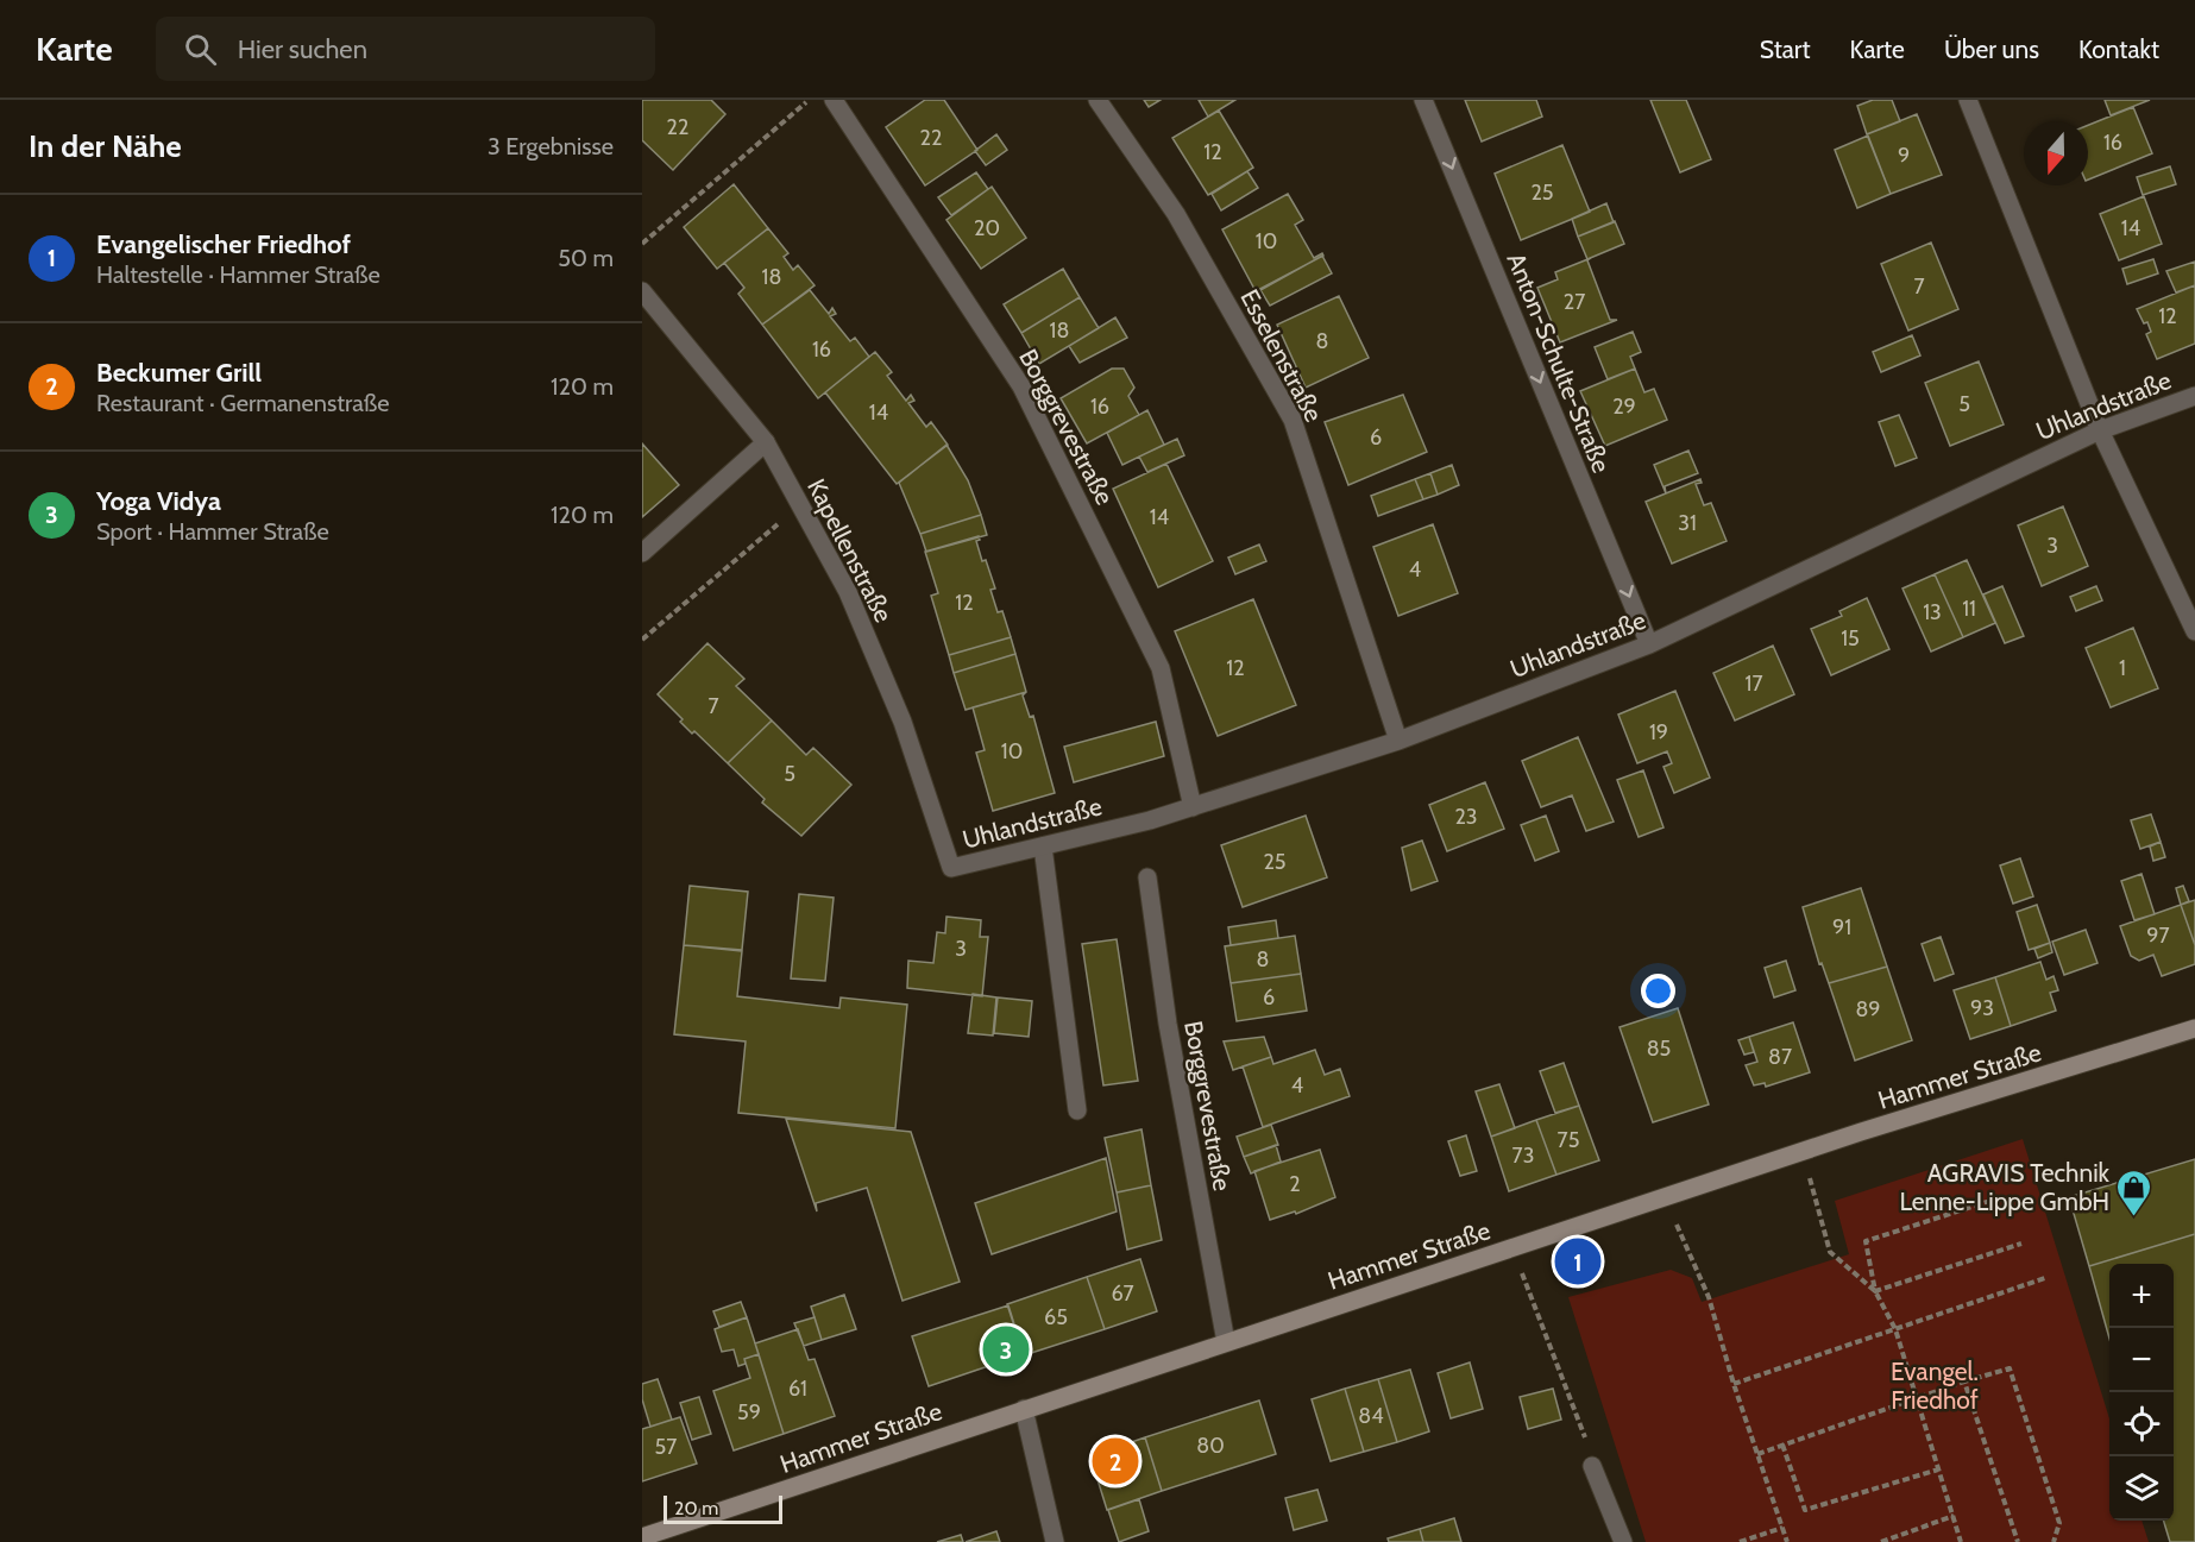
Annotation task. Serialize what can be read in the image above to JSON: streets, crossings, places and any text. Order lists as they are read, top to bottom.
{
  "streets": {
    "main road": ["Hammer Straße"],
    "street": [
      "Esselenstraße",
      "Anton-Schulte-Straße",
      "Uhlandstraße",
      "Borggrevestraße",
      "Kapellenstraße"
    ]
  },
  "crossings": [
    ["Esselenstraße", "Uhlandstraße"],
    ["Anton-Schulte-Straße", "Uhlandstraße"],
    ["Uhlandstraße", "Borggrevestraße"],
    ["Uhlandstraße", "Kapellenstraße"],
    ["Borggrevestraße", "Hammer Straße"]
  ],
  "one_way": ["Anton-Schulte-Straße"],
  "parks": ["Evangel. Friedhof"],
  "places": {
    "shop": ["AGRAVIS Technik Lenne-Lippe GmbH"]
  },
  "house_numbers": [
    "22",
    "22",
    "16",
    "12",
    "9",
    "25",
    "20",
    "14",
    "10",
    "18",
    "7",
    "27",
    "12",
    "18",
    "8",
    "16",
    "5",
    "16",
    "29",
    "14",
    "6",
    "14",
    "31",
    "3",
    "4",
    "12",
    "11",
    "13",
    "15",
    "12",
    "1",
    "17",
    "7",
    "19",
    "10",
    "5",
    "23",
    "25",
    "91",
    "97",
    "3",
    "8",
    "6",
    "93",
    "89",
    "85",
    "87",
    "4",
    "75",
    "73",
    "2",
    "67",
    "65",
    "61",
    "59",
    "84",
    "80",
    "57"
  ],
  "scale_bar": "20 m",
  "north": "bottom",
  "page": {
    "header": "Karte",
    "search": "Hier suchen",
    "nav": [
      "Start",
      "Karte",
      "Über uns",
      "Kontakt"
    ],
    "heading": ["In der Nähe", "3 Ergebnisse"],
    "list": [
      {
        "mark": "1",
        "name": "Evangelischer Friedhof",
        "note": "Haltestelle · Hammer Straße",
        "value": "50 m"
      },
      {
        "mark": "2",
        "name": "Beckumer Grill",
        "note": "Restaurant · Germanenstraße",
        "value": "120 m"
      },
      {
        "mark": "3",
        "name": "Yoga Vidya",
        "note": "Sport · Hammer Straße",
        "value": "120 m"
      }
    ],
    "pins": ["1", "3", "2"],
    "map_buttons": ["+", "−"],
    "scale": "20 m"
  }
}
